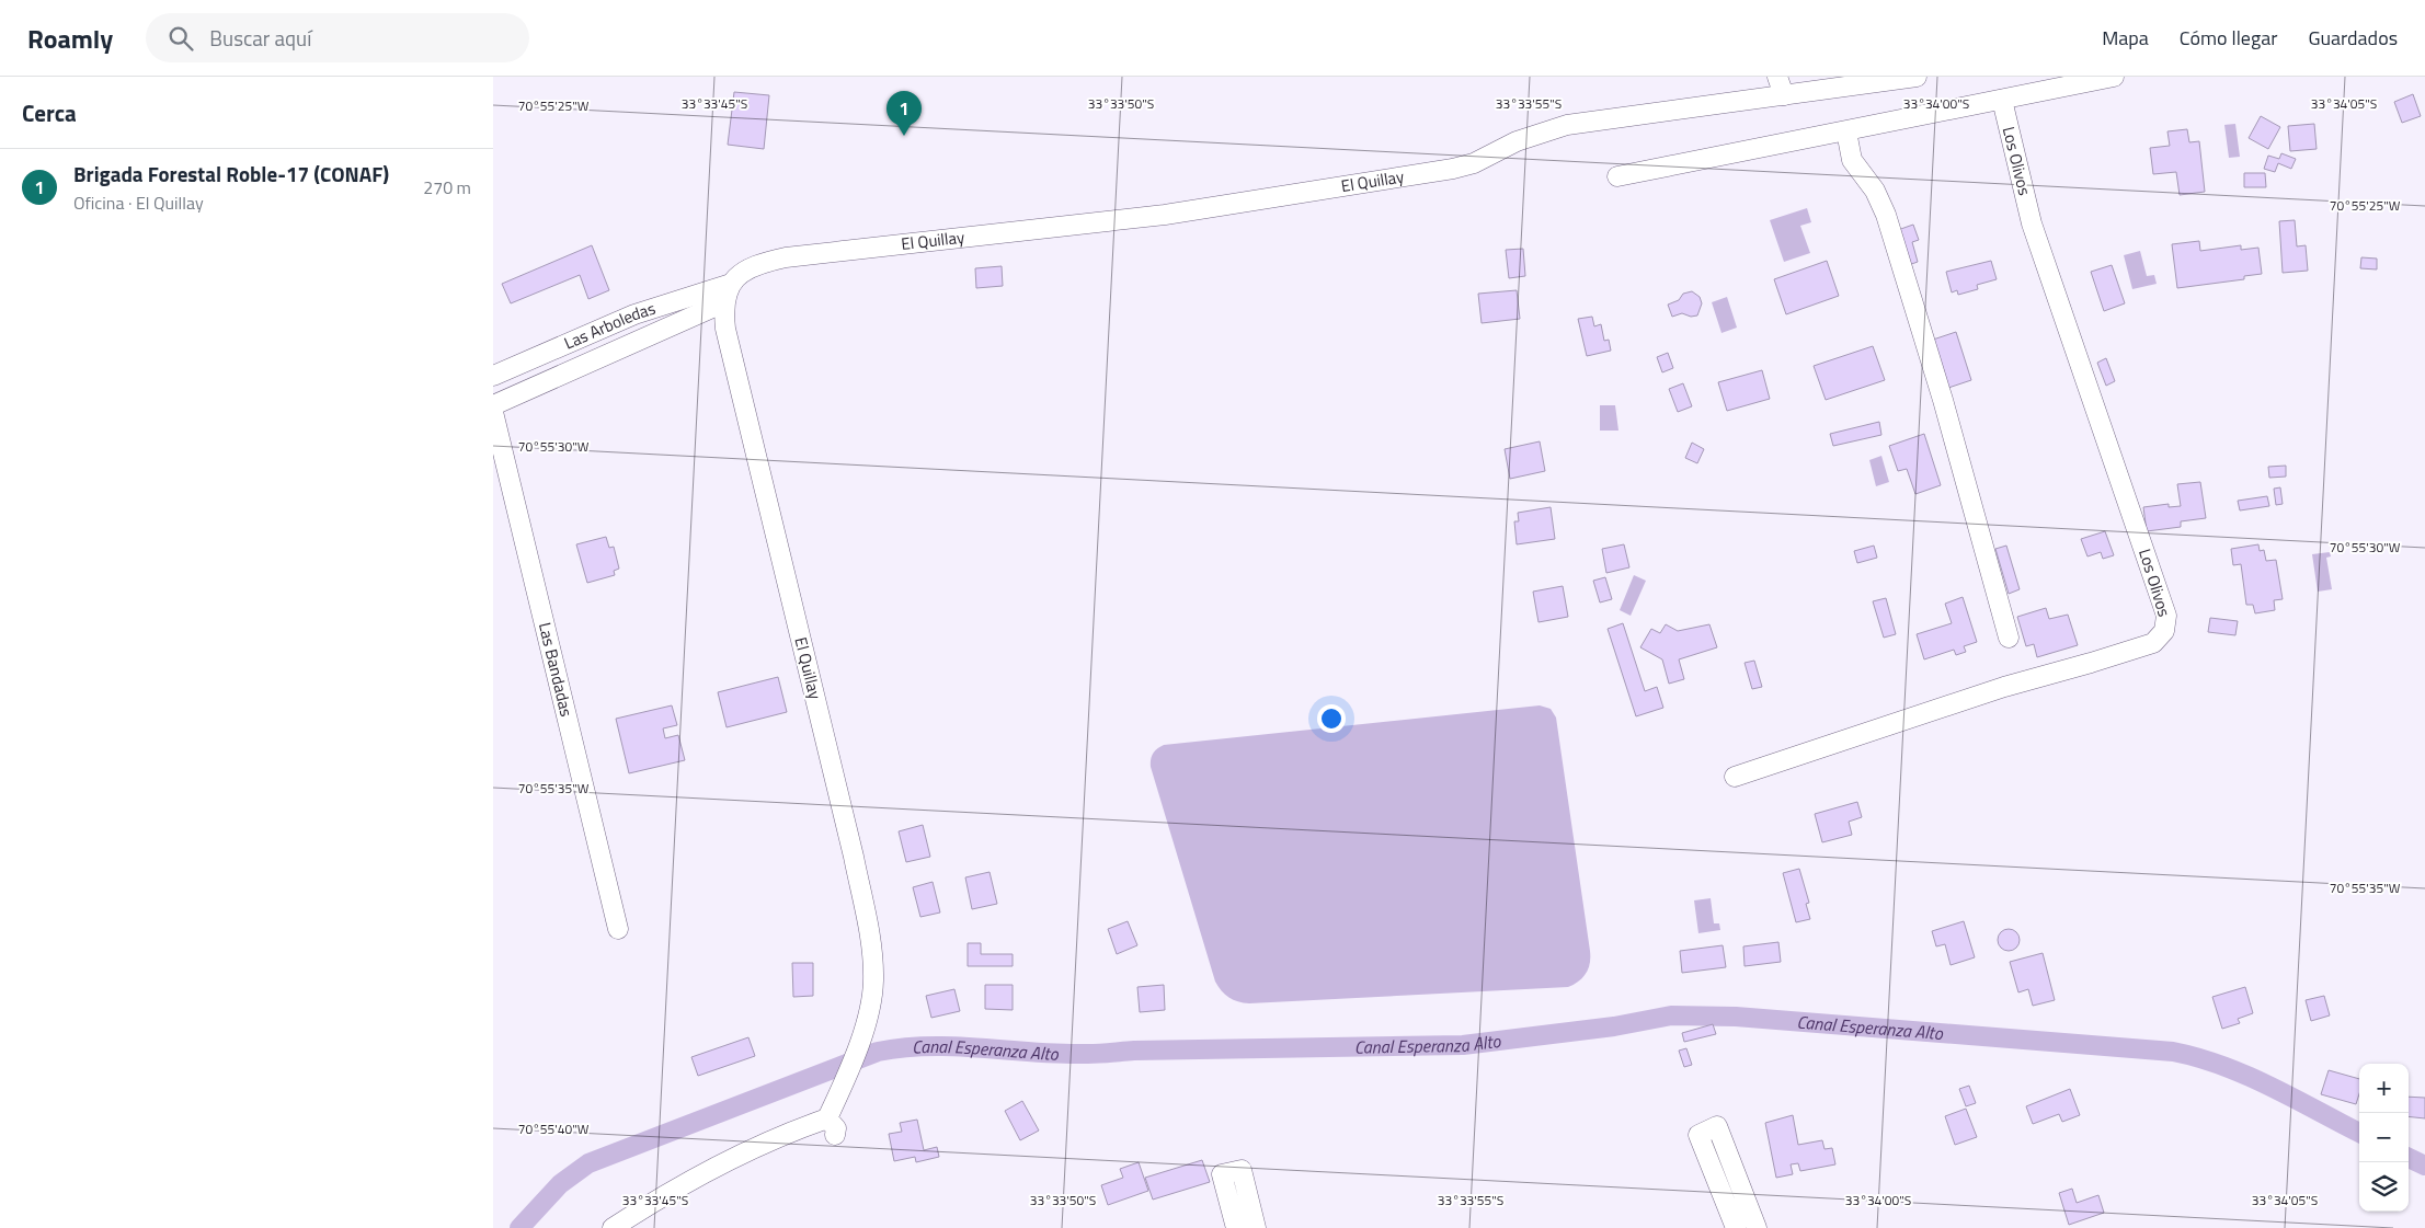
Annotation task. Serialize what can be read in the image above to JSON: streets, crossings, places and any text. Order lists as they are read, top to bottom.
{
  "streets": {
    "street": [
      "Los Olivos",
      "El Quillay",
      "Las Arboledas",
      "Las Bandadas"
    ]
  },
  "crossings": [
    ["El Quillay", "Las Arboledas"]
  ],
  "water": ["Canal Esperanza Alto"],
  "page": {
    "header": "Roamly",
    "search": "Buscar aquí",
    "nav": ["Mapa", "Cómo llegar", "Guardados"],
    "heading": "Cerca",
    "pins": "1",
    "list": [
      {
        "mark": "1",
        "name": "Brigada Forestal Roble-17 (CONAF)",
        "note": "Oficina · El Quillay",
        "value": "270 m"
      }
    ],
    "map_buttons": ["+", "−"]
  },
  "coordinates": [
    "33°33'45\"S",
    "33°33'50\"S",
    "33°33'55\"S",
    "33°34'00\"S",
    "33°34'05\"S",
    "70°55'25\"W",
    "70°55'30\"W",
    "70°55'35\"W",
    "70°55'40\"W"
  ]
}
